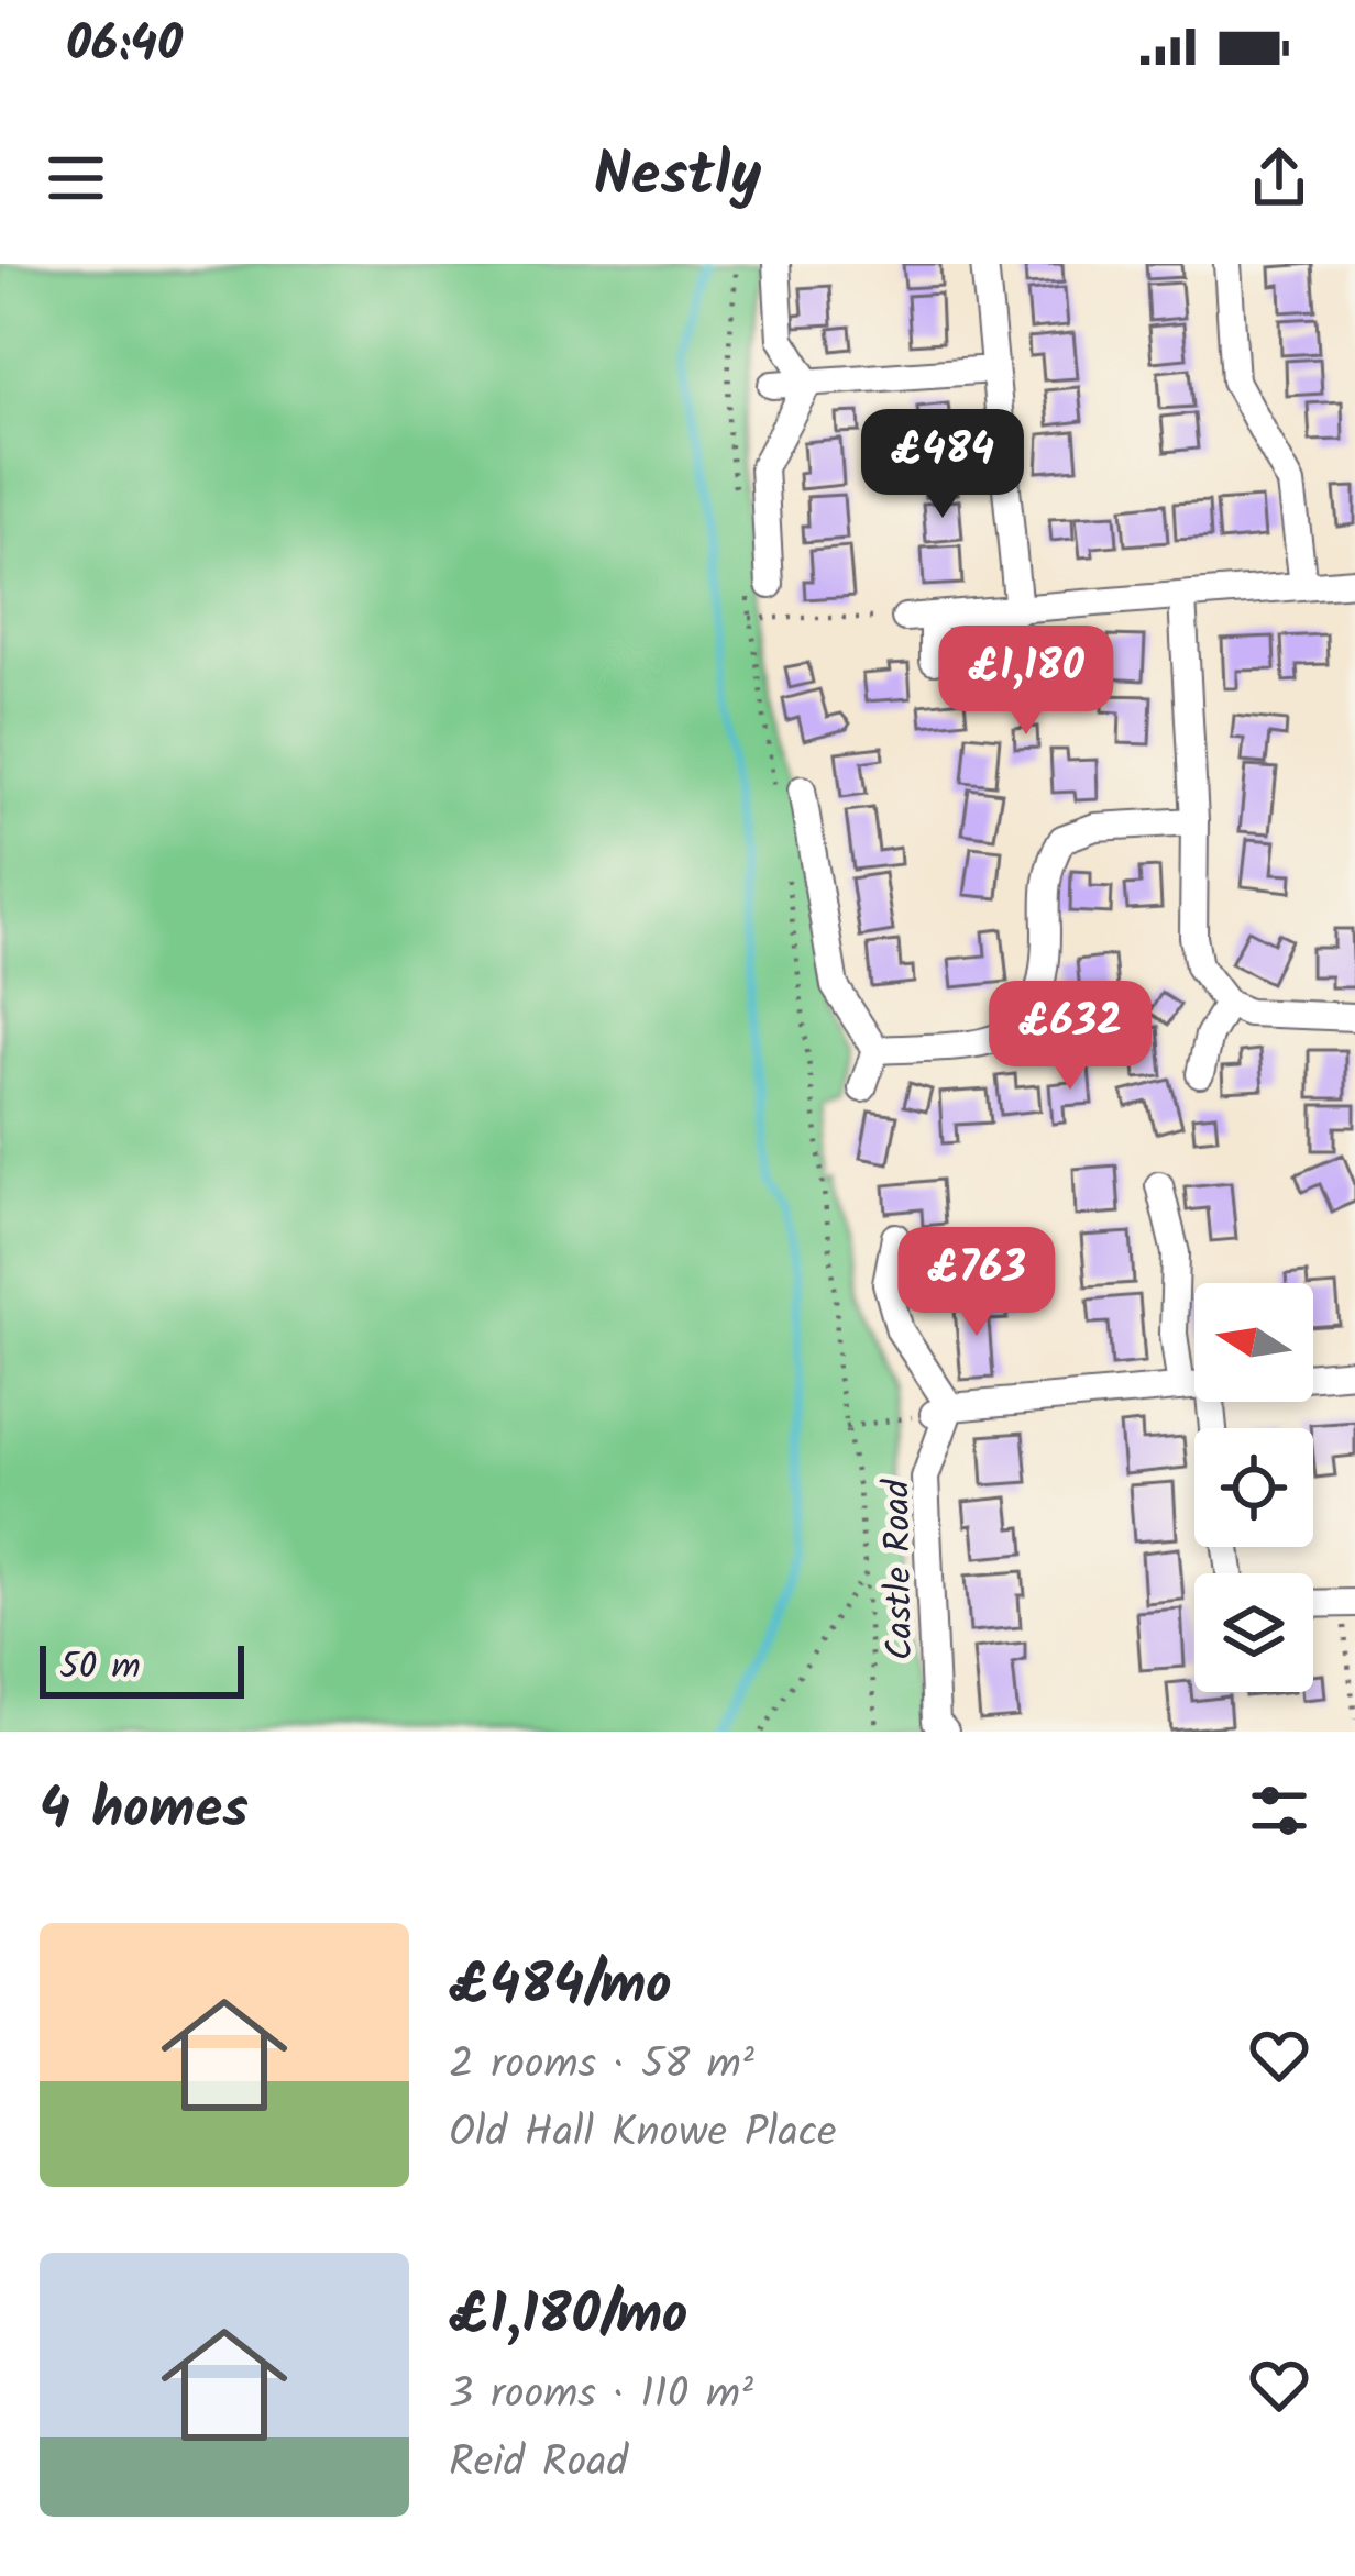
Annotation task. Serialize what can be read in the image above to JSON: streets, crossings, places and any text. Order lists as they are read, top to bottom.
{
  "streets": {
    "street": ["Castle Road"]
  },
  "scale_bar": "50 m",
  "north": "left",
  "page": {
    "status": "06:40",
    "header": "Nestly",
    "price": [
      "£484",
      "£1,180",
      "£632",
      "£763"
    ],
    "scale": "50 m",
    "heading": "4 homes",
    "list": [
      {
        "name": "£484/mo",
        "note": "2 rooms · 58 m² · Old Hall Knowe Place"
      },
      {
        "name": "£1,180/mo",
        "note": "3 rooms · 110 m² · Reid Road"
      }
    ]
  }
}
